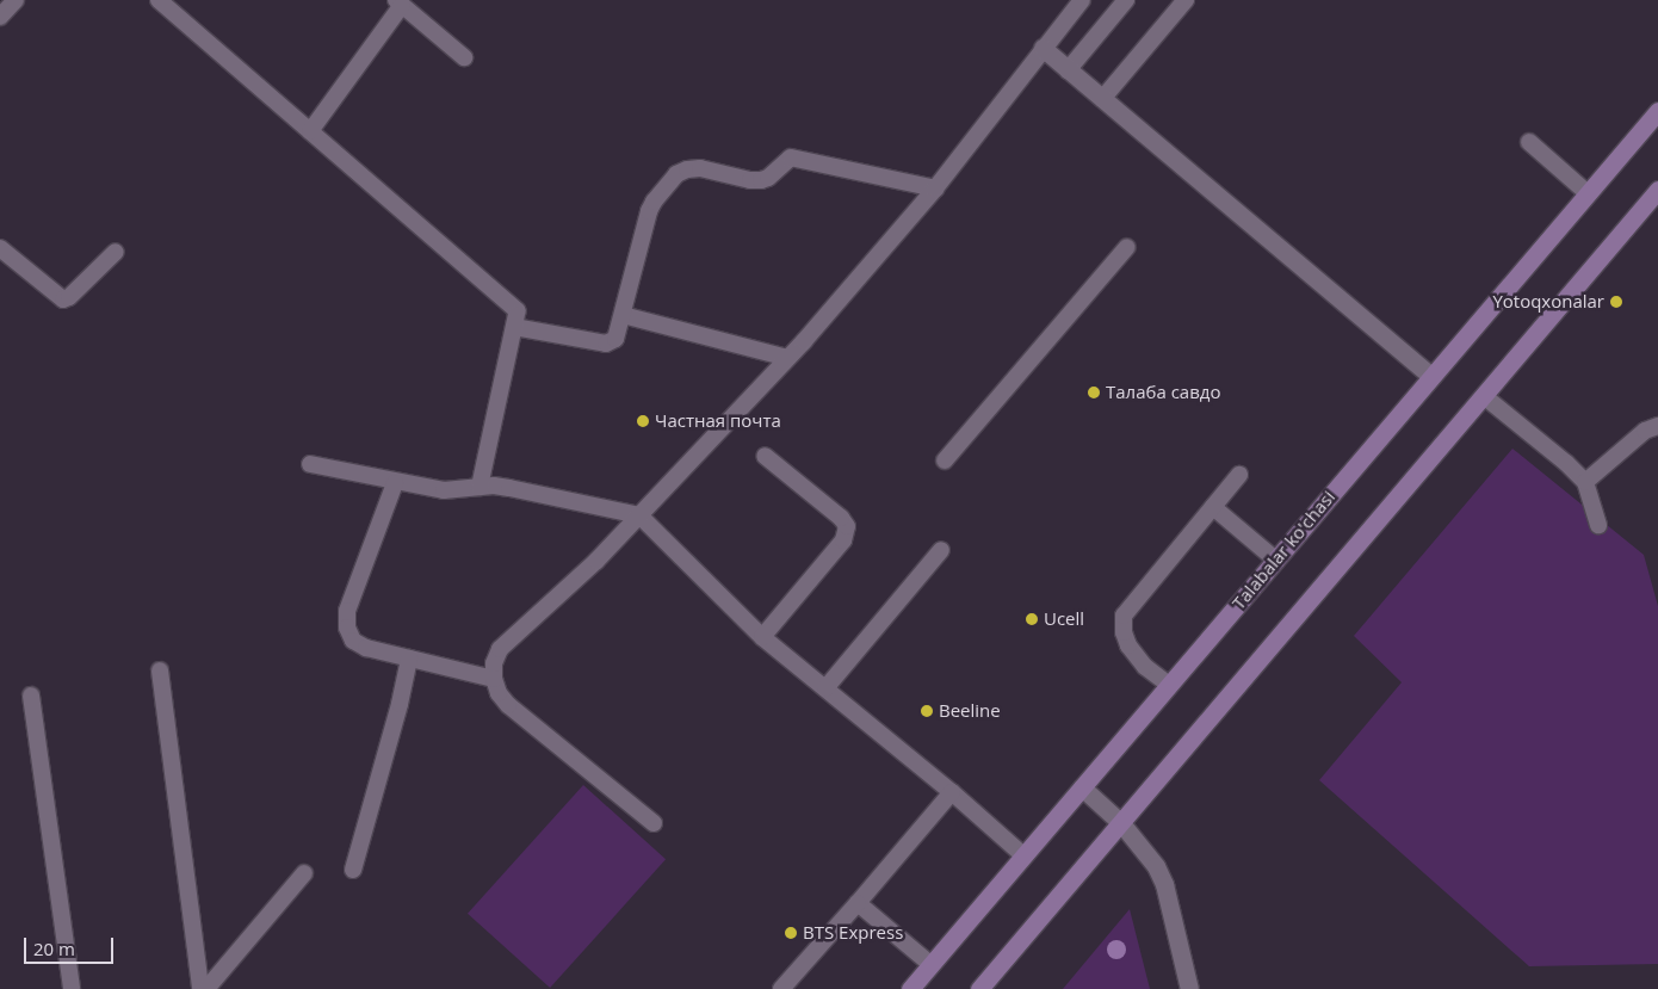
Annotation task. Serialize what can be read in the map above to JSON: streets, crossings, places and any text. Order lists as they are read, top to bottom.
{
  "streets": {
    "main road": ["Talabalar ko'chasi"]
  },
  "places": [
    "Yotoqxonalar",
    "Талаба савдо",
    "Частная почта",
    "Ucell",
    "Beeline",
    "BTS Express"
  ],
  "scale_bar": "20 m"
}
